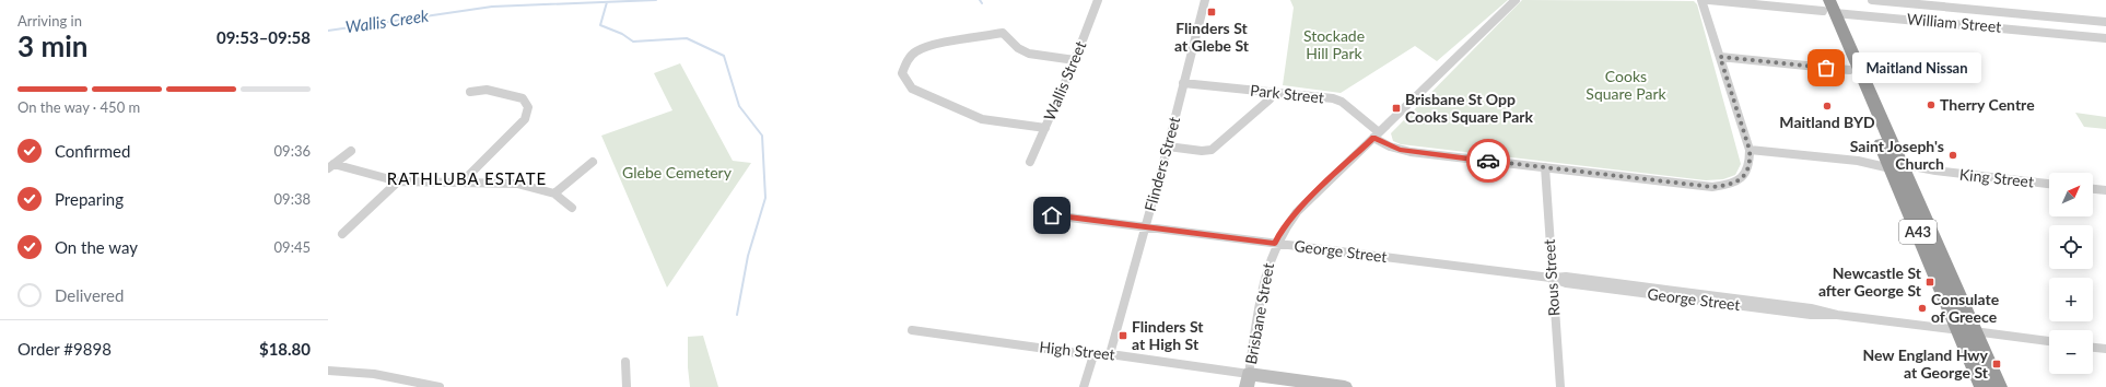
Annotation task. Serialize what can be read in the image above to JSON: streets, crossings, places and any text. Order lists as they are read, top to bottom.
{
  "streets": {
    "highway": ["A43"],
    "main road": ["High Street"],
    "street": [
      "William Street",
      "Wallis Street",
      "Park Street",
      "Flinders Street",
      "King Street",
      "George Street",
      "Rous Street",
      "Brisbane Street"
    ]
  },
  "crossings": [
    ["William Street", "A43"],
    ["Park Street", "Flinders Street"],
    ["Park Street", "King Street"],
    ["Park Street", "Rous Street"],
    ["Park Street", "Brisbane Street"],
    ["Flinders Street", "George Street"],
    ["Flinders Street", "High Street"],
    ["King Street", "A43"],
    ["A43", "George Street"],
    ["George Street", "Rous Street"],
    ["George Street", "Brisbane Street"],
    ["Brisbane Street", "High Street"]
  ],
  "districts": ["RATHLUBA ESTATE"],
  "water": ["Wallis Creek"],
  "parks": ["Stockade Hill Park", "Cooks Square Park", "Glebe Cemetery"],
  "places": {
    "transit": [
      "Flinders St at Glebe St",
      "Brisbane St Opp Cooks Square Park",
      "Newcastle St after George St",
      "Flinders St at High St",
      "New England Hwy at George St"
    ],
    "other": [
      "Maitland Nissan",
      "Therry Centre",
      "Maitland BYD",
      "Saint Joseph's Church",
      "Consulate of Greece"
    ]
  },
  "north": "top right",
  "page": {
    "heading": ["3 min", "Arriving in", "09:53–09:58"],
    "panel": ["Order #9898", "$18.80"],
    "bubble": "Maitland Nissan",
    "bar": "On the way · 450 m",
    "list": [
      ["Confirmed", "09:36"],
      ["Preparing", "09:38"],
      ["On the way", "09:45"],
      "Delivered"
    ],
    "map_buttons": ["+", "−"]
  }
}
